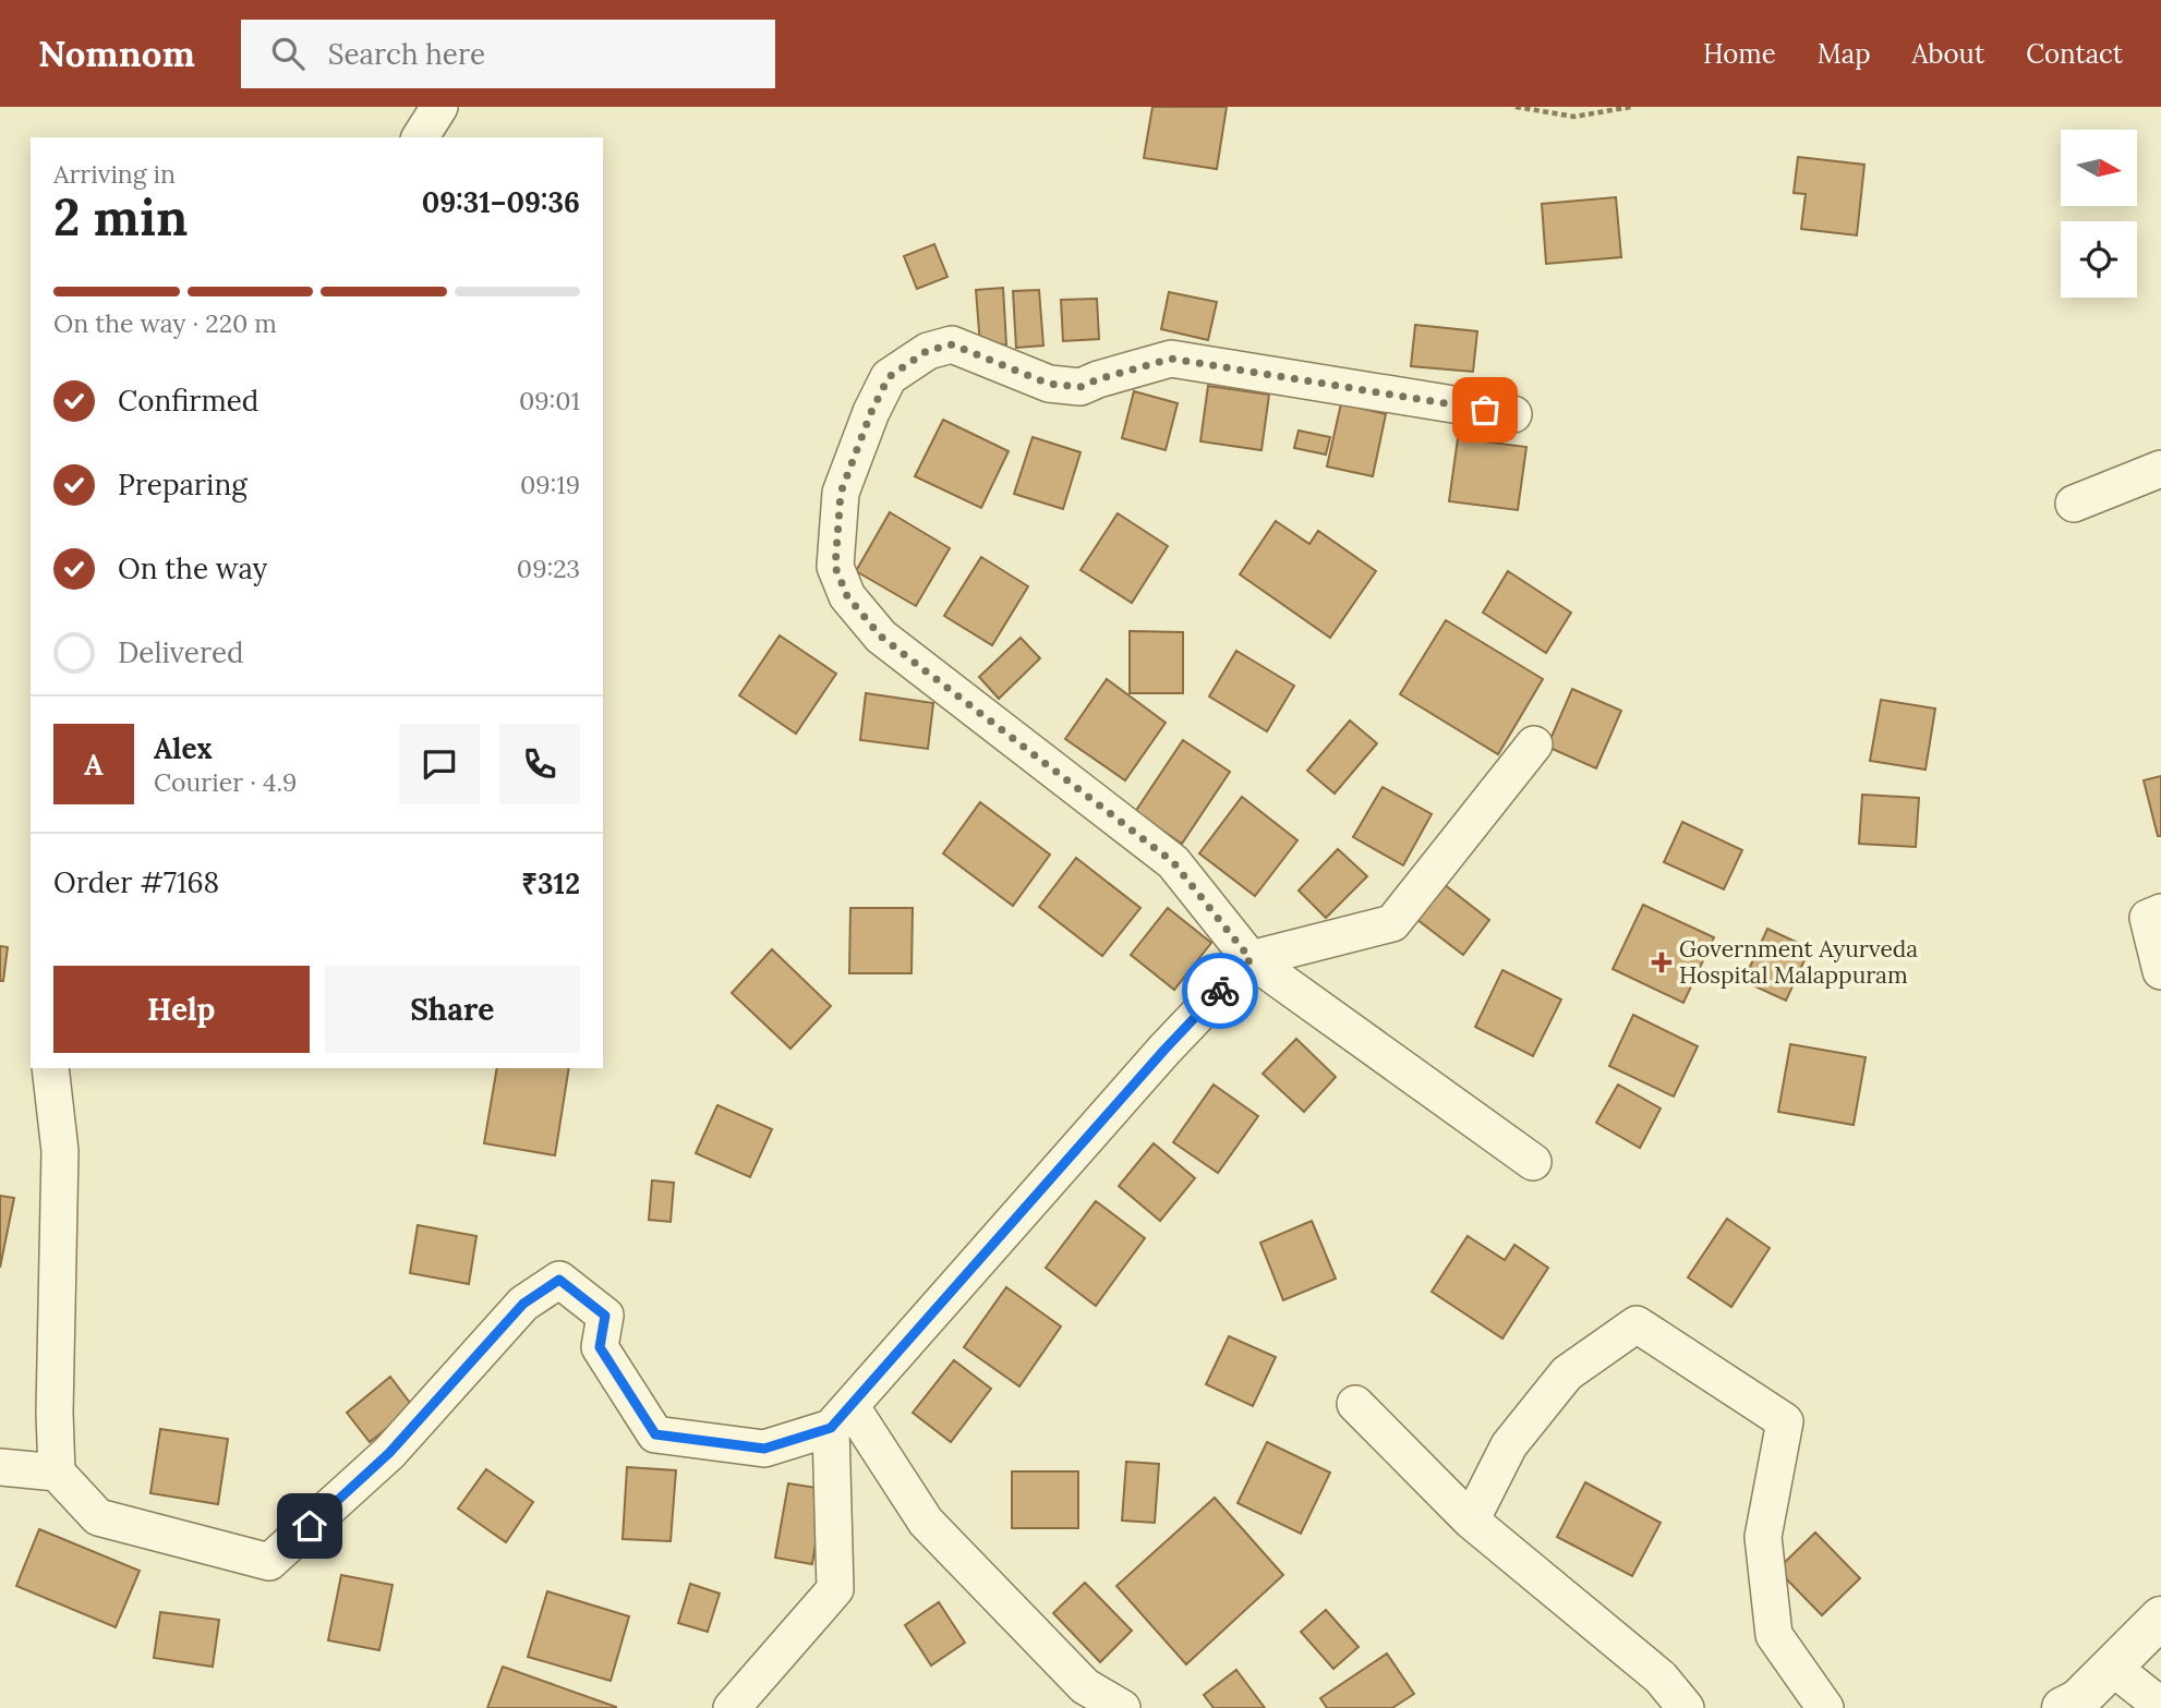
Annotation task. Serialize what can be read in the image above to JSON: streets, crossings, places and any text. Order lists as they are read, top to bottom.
{
  "places": {
    "health": ["Government Ayurveda Hospital Malappuram"]
  },
  "north": "right",
  "page": {
    "header": "Nomnom",
    "search": "Search here",
    "nav": [
      "Home",
      "Map",
      "About",
      "Contact"
    ],
    "heading": ["2 min", "Arriving in", "09:31–09:36"],
    "panel": [
      "Alex",
      "Courier · 4.9",
      "Order #7168",
      "₹312"
    ],
    "bar": "On the way · 220 m",
    "list": [
      ["Confirmed", "09:01"],
      ["Preparing", "09:19"],
      ["On the way", "09:23"],
      "Delivered"
    ],
    "round": "A",
    "buttons": ["Help", "Share"]
  }
}
